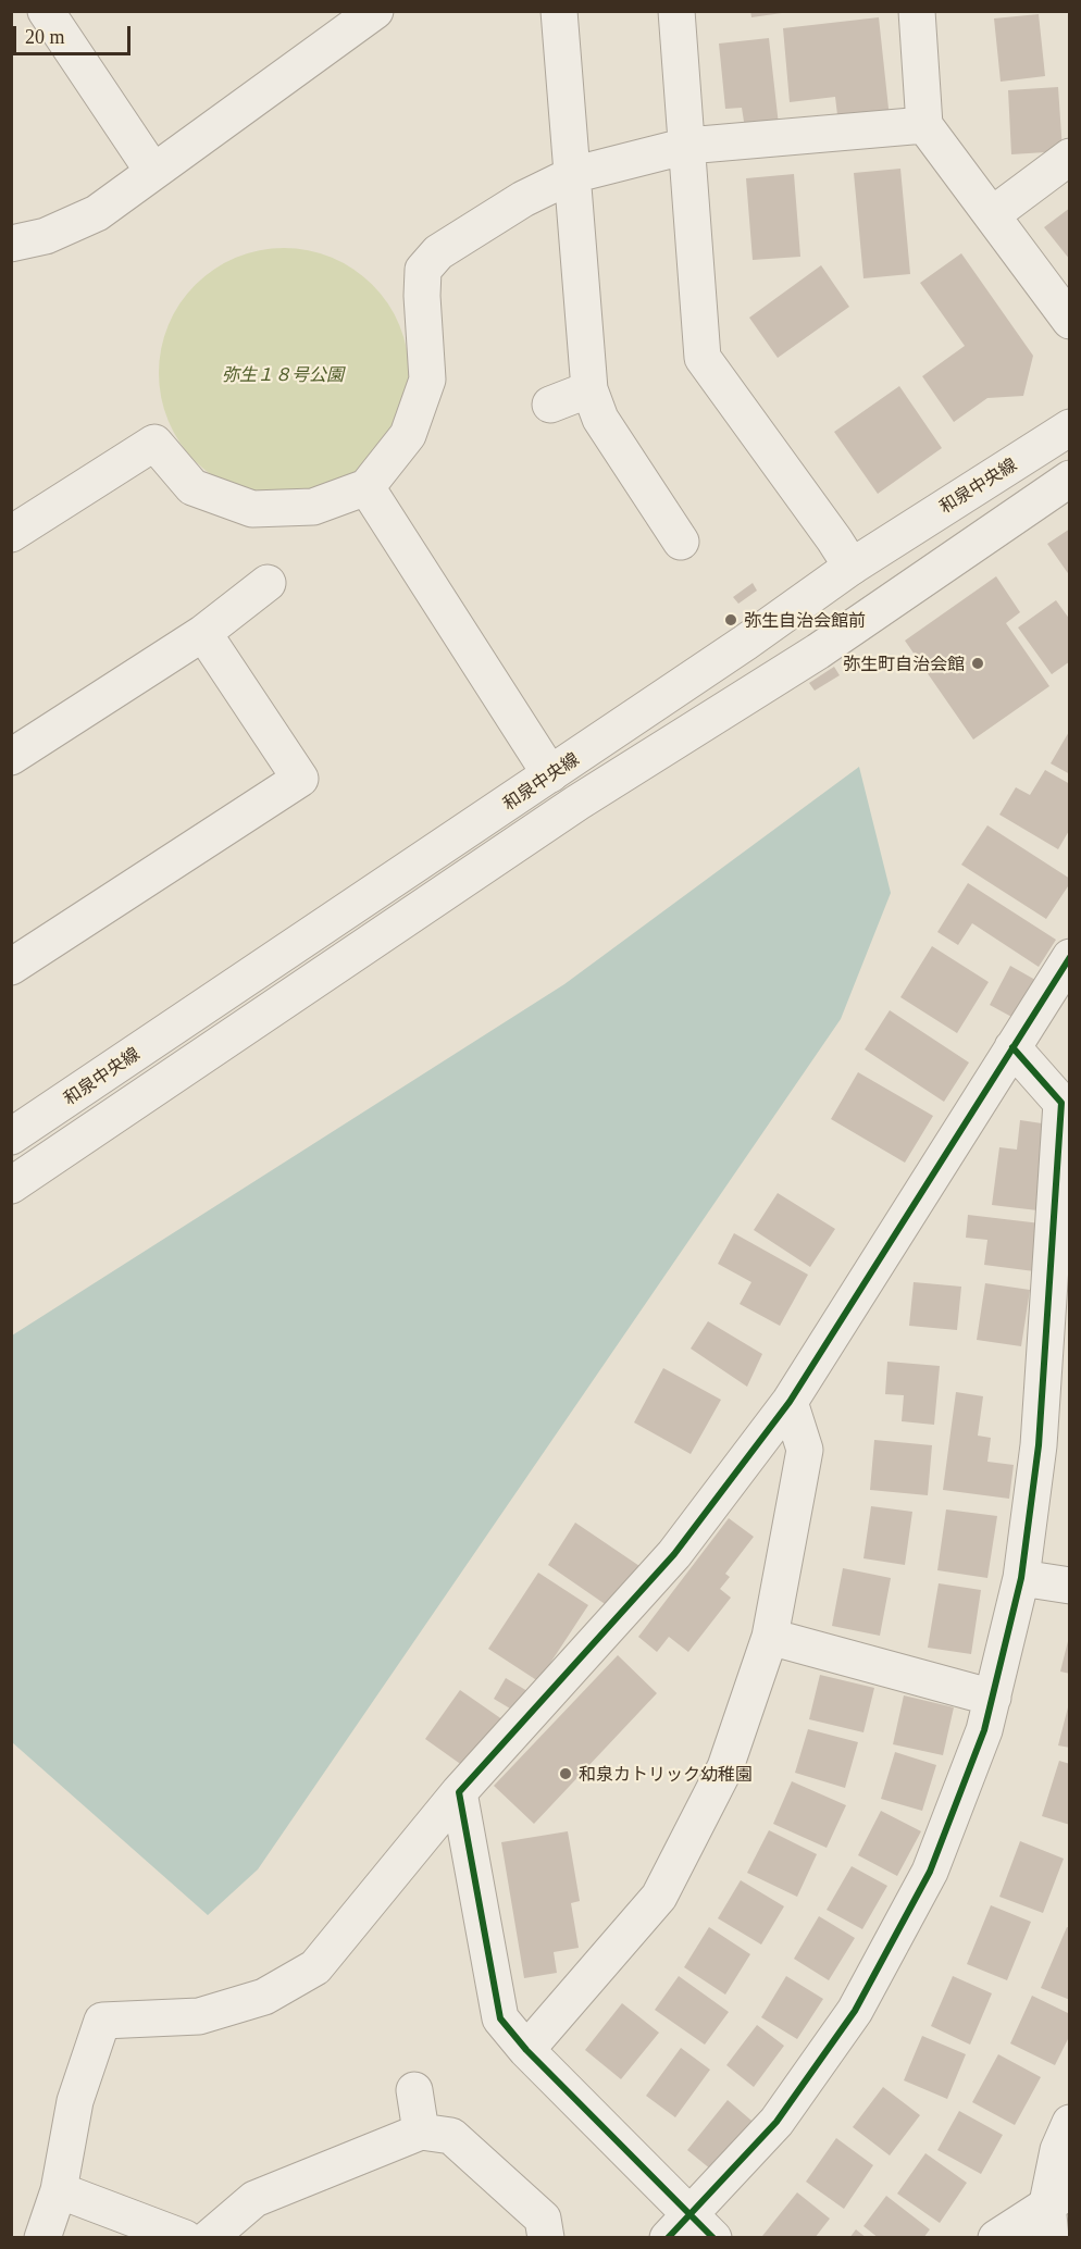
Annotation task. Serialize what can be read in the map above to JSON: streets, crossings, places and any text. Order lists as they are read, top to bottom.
{
  "streets": {
    "street": ["和泉中央線"]
  },
  "parks": ["弥生１８号公園"],
  "places": ["弥生自治会館前", "弥生町自治会館", "和泉カトリック幼稚園"],
  "scale_bar": "20 m"
}
